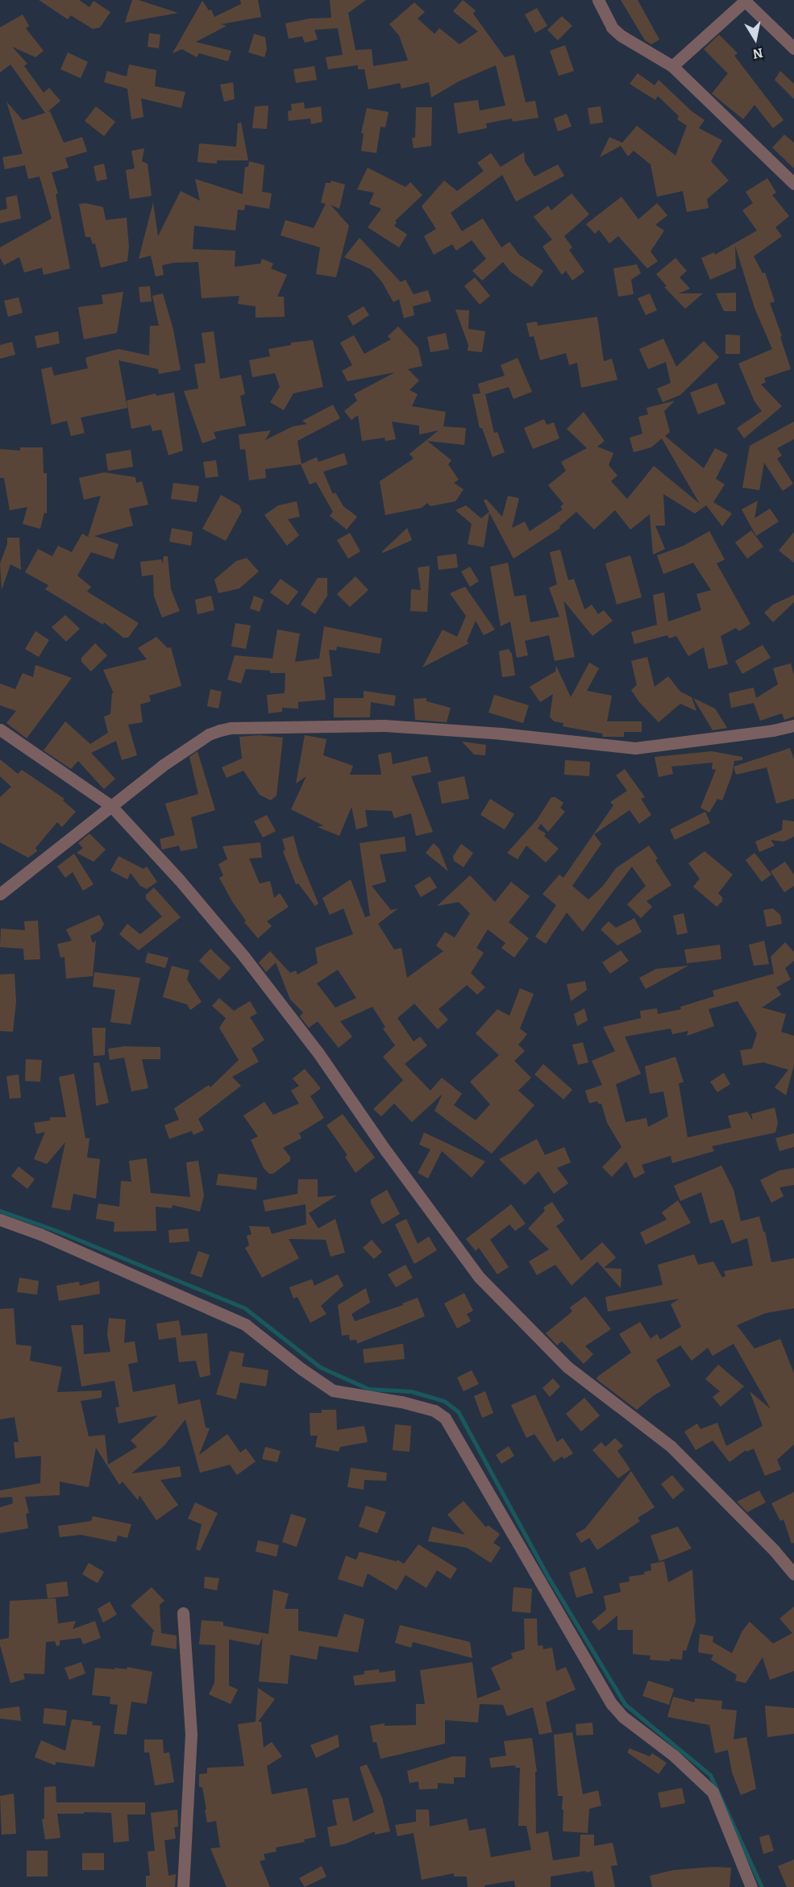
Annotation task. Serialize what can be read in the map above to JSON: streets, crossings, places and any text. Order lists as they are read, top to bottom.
{
  "north": "bottom"
}
